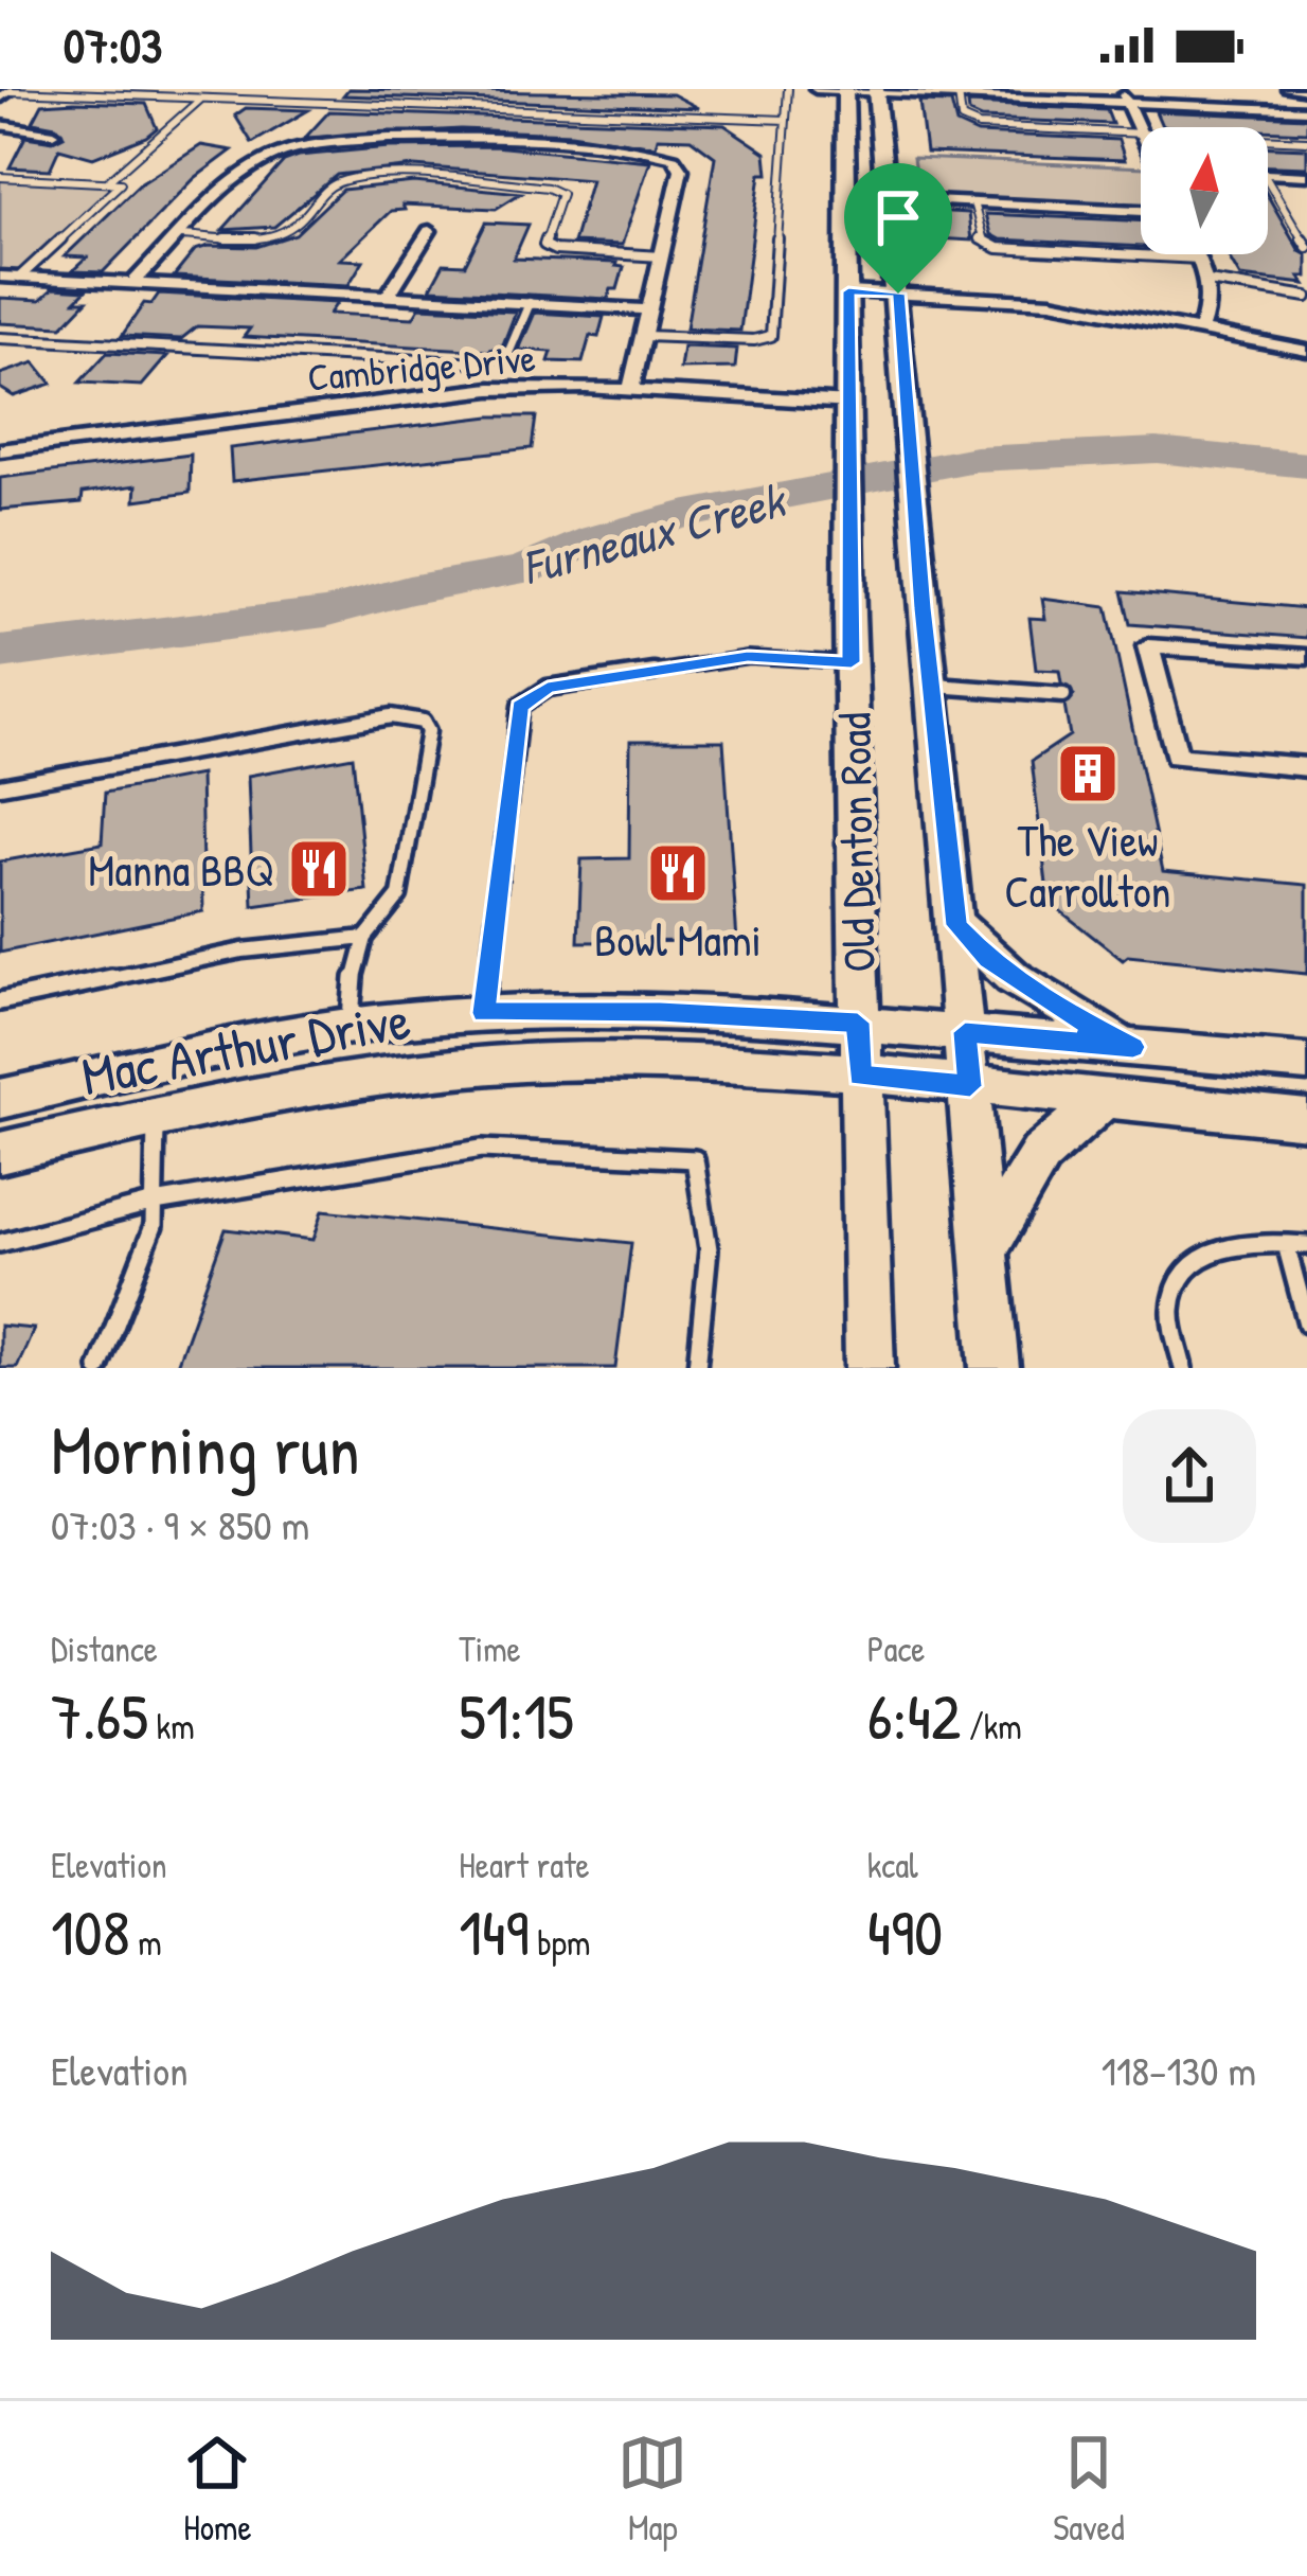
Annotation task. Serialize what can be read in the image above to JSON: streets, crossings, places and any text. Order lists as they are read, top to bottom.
{
  "streets": {
    "main road": ["Old Denton Road", "Mac Arthur Drive"],
    "street": ["Cambridge Drive"]
  },
  "crossings": [
    ["Cambridge Drive", "Old Denton Road"],
    ["Old Denton Road", "Mac Arthur Drive"]
  ],
  "water": ["Furneaux Creek"],
  "places": {
    "building": ["The View Carrollton"],
    "restaurant": ["Manna BBQ", "Bowl Mami"]
  },
  "north": "top",
  "page": {
    "status": "07:03",
    "heading": ["Morning run", "07:03 · 9 × 850 m"],
    "stats": [
      ["Distance", "7.65 km"],
      ["Time", "51:15"],
      ["Pace", "6:42 /km"],
      ["Elevation", "108 m"],
      ["Heart rate", "149 bpm"],
      ["kcal", "490"]
    ],
    "chart": ["Elevation", "118–130 m"],
    "tabs": ["Home", "Map", "Saved"]
  }
}
